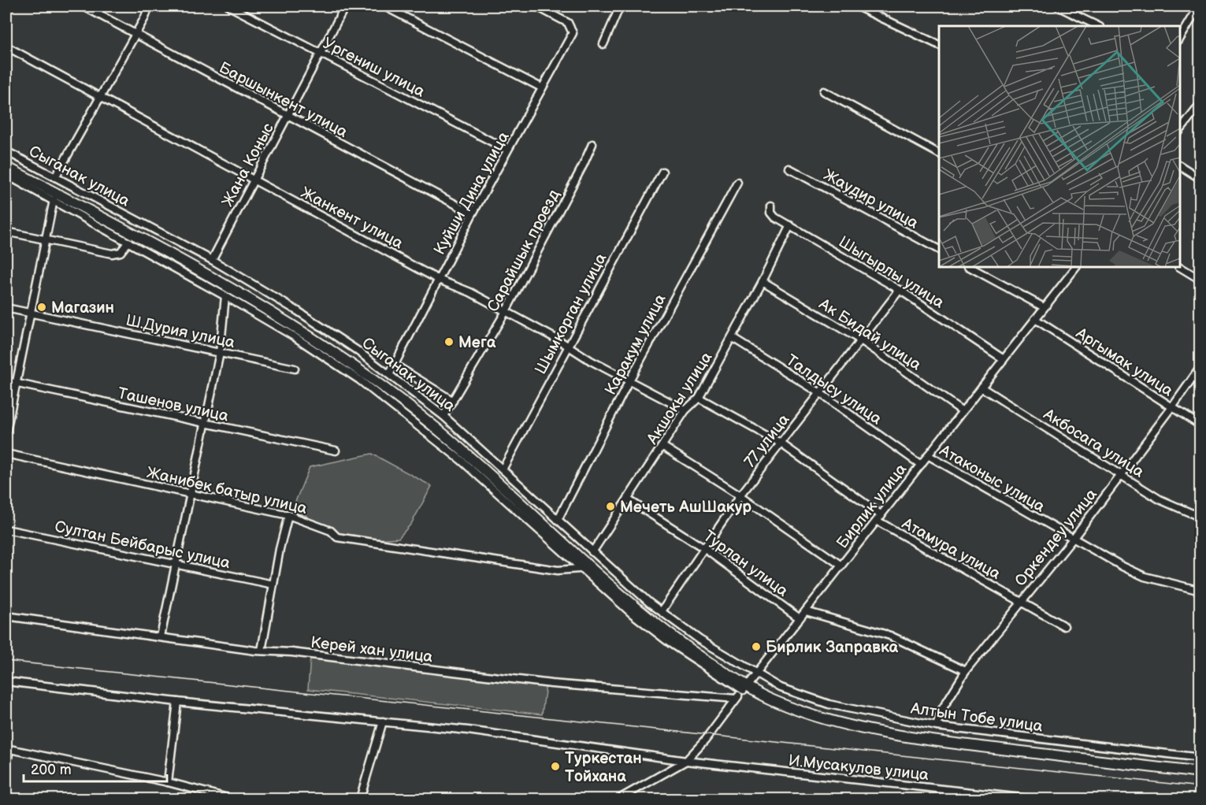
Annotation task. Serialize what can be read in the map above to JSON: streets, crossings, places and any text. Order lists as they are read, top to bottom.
{
  "streets": {
    "street": [
      "Ургениш улица",
      "Баршынкент улица",
      "Жана Коныс",
      "Сыганак улица",
      "Куйши Дина улица",
      "Жаудир улица",
      "Жанкент улица",
      "Сарайшык проезд",
      "Шыгырлы улица",
      "Шымкорган улица",
      "Ш.Дурия улица",
      "Ак Бидай улица",
      "Каракум улица",
      "Аргымак улица",
      "Талдысу улица",
      "Акшокы улица",
      "Ташенов улица",
      "77 улица",
      "Акбосага улица",
      "Атаконыс улица",
      "Жанибек батыр улица",
      "Бирлик улица",
      "Оркендеу улица",
      "Султан Бейбарыс улица",
      "Атамура улица",
      "Турлан улица",
      "Керей хан улица",
      "Алтын Тобе улица",
      "И.Мусакулов улица"
    ]
  },
  "crossings": [
    ["Ургениш улица", "Жана Коныс"],
    ["Ургениш улица", "Куйши Дина улица"],
    ["Баршынкент улица", "Жана Коныс"],
    ["Баршынкент улица", "Куйши Дина улица"],
    ["Жана Коныс", "Сыганак улица"],
    ["Жана Коныс", "Жанкент улица"],
    ["Сыганак улица", "Куйши Дина улица"],
    ["Сыганак улица", "Сарайшык проезд"],
    ["Сыганак улица", "Шымкорган улица"],
    ["Сыганак улица", "Каракум улица"],
    ["Сыганак улица", "Акшокы улица"],
    ["Сыганак улица", "77 улица"],
    ["Сыганак улица", "Бирлик улица"],
    ["Сыганак улица", "Алтын Тобе улица"],
    ["Куйши Дина улица", "Жанкент улица"],
    ["Жанкент улица", "Сарайшык проезд"],
    ["Жанкент улица", "Шымкорган улица"],
    ["Жанкент улица", "Каракум улица"],
    ["Жанкент улица", "Акшокы улица"],
    ["Шыгырлы улица", "Акшокы улица"],
    ["Шыгырлы улица", "77 улица"],
    ["Шыгырлы улица", "Бирлик улица"],
    ["Ак Бидай улица", "Акшокы улица"],
    ["Ак Бидай улица", "77 улица"],
    ["Ак Бидай улица", "Бирлик улица"],
    ["Аргымак улица", "Бирлик улица"],
    ["Аргымак улица", "Оркендеу улица"],
    ["Талдысу улица", "Акшокы улица"],
    ["Талдысу улица", "77 улица"],
    ["Талдысу улица", "Бирлик улица"],
    ["Акшокы улица", "Турлан улица"],
    ["77 улица", "Турлан улица"],
    ["Акбосага улица", "Бирлик улица"],
    ["Акбосага улица", "Оркендеу улица"],
    ["Атаконыс улица", "Бирлик улица"],
    ["Атаконыс улица", "Оркендеу улица"],
    ["Бирлик улица", "Атамура улица"],
    ["Бирлик улица", "Турлан улица"],
    ["Бирлик улица", "Керей хан улица"],
    ["Бирлик улица", "Алтын Тобе улица"],
    ["Бирлик улица", "И.Мусакулов улица"],
    ["Оркендеу улица", "Атамура улица"],
    ["Оркендеу улица", "Алтын Тобе улица"]
  ],
  "places": [
    "Магазин",
    "Мега",
    "Мечеть АшШакур",
    "Бирлик Заправка",
    "Туркестан Тойхана"
  ],
  "scale_bar": "200 m"
}
